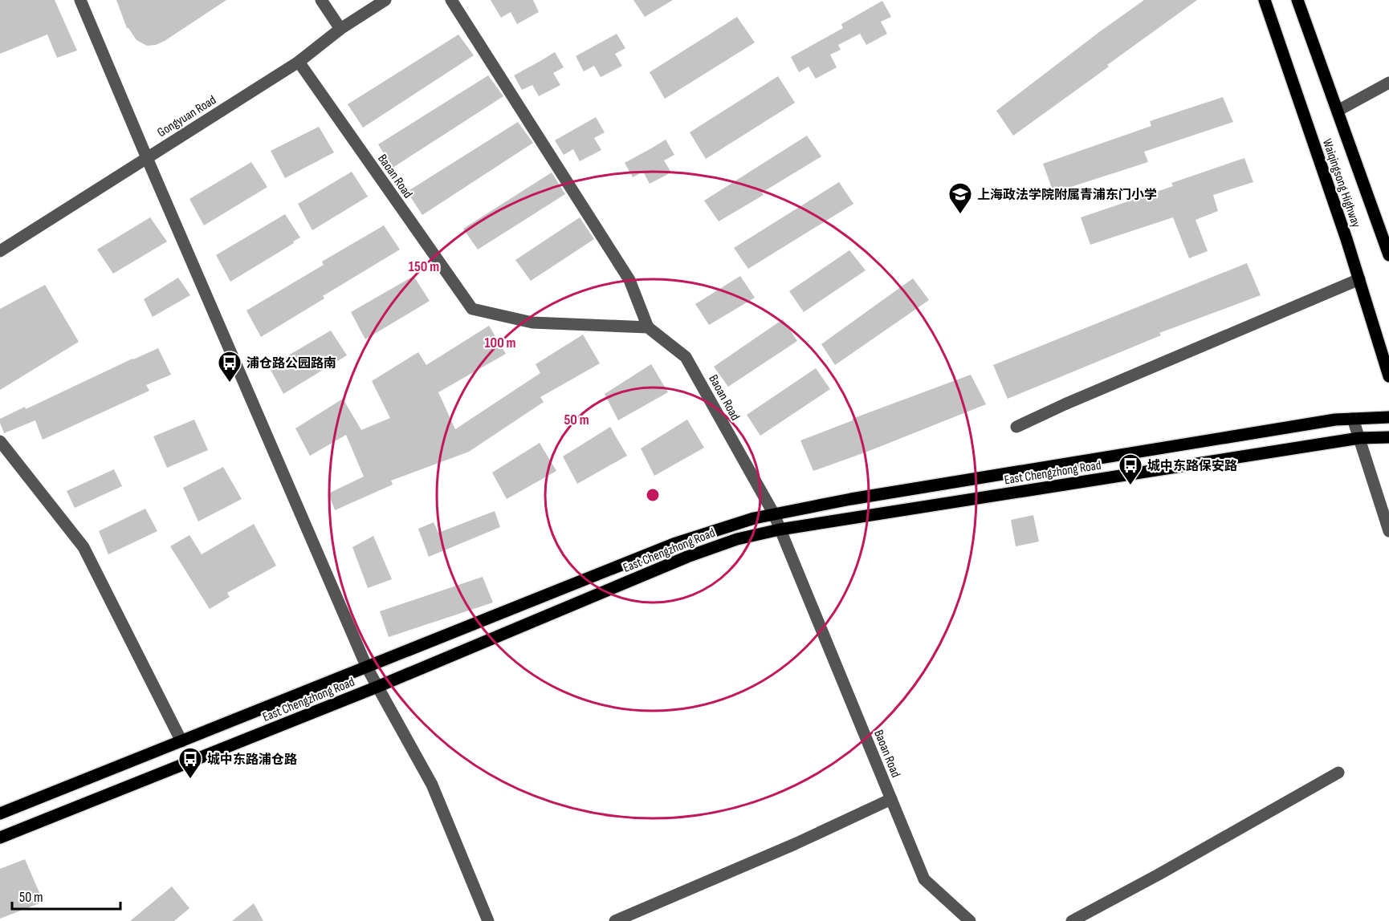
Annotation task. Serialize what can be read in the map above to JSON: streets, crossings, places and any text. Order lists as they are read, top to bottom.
{
  "streets": {
    "main road": ["Waiqingsong Highway", "East Chengzhong Road"],
    "street": ["Gongyuan Road", "Baoan Road"]
  },
  "crossings": [
    ["Gongyuan Road", "Baoan Road"],
    ["Baoan Road", "East Chengzhong Road"]
  ],
  "places": {
    "school or university": ["上海政法学院附属青浦东门小学"],
    "bus stop": ["浦仓路公园路南", "城中东路保安路", "城中东路浦仓路"]
  },
  "scale_bar": "50 m",
  "rings": ["150 m", "100 m", "50 m"]
}
